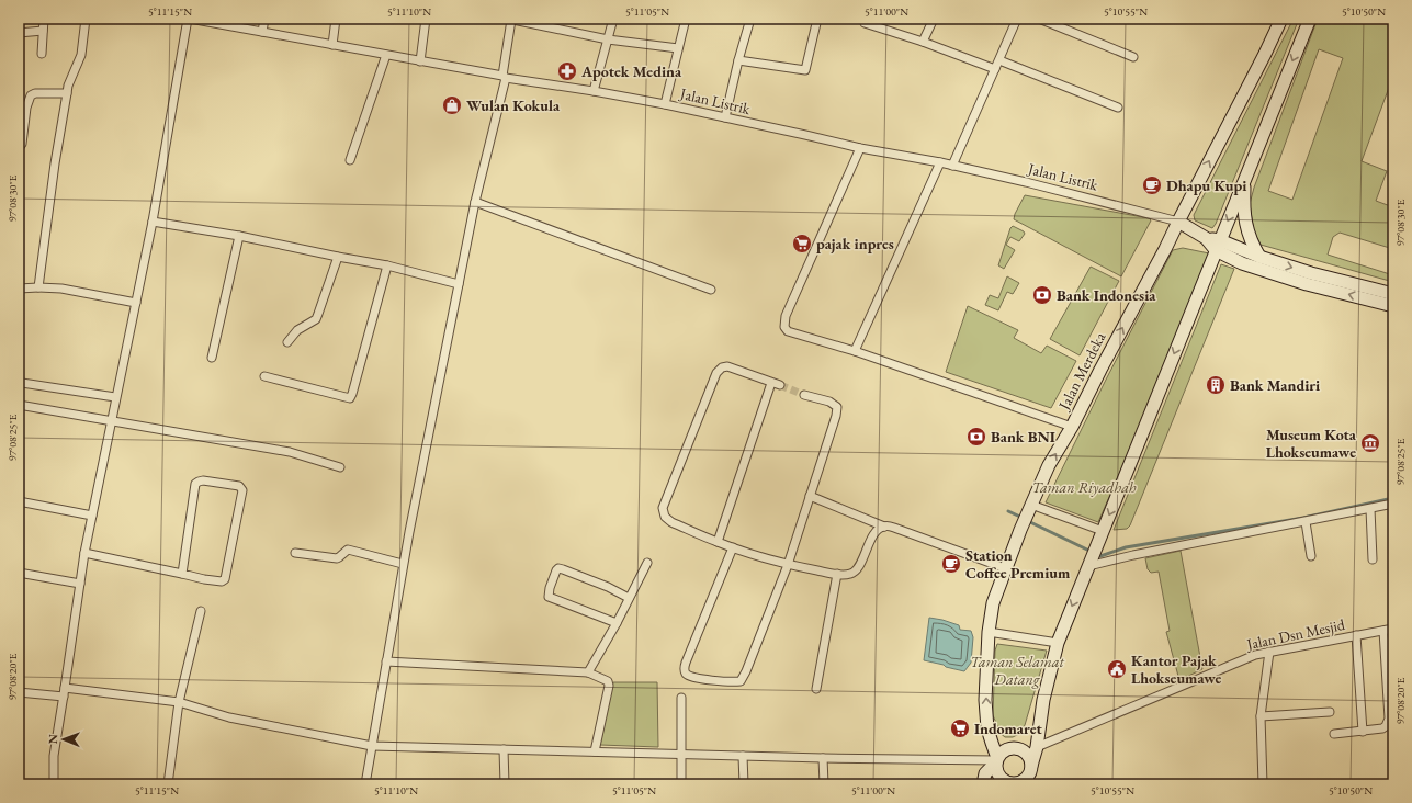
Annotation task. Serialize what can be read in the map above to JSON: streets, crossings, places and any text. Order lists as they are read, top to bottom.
{
  "streets": {
    "main road": ["Jalan Merdeka"],
    "street": ["Jalan Listrik", "Jalan Dsn Mesjid"]
  },
  "crossings": [
    ["Jalan Listrik", "Jalan Merdeka"]
  ],
  "parks": ["Taman Riyadhah", "Taman Selamat Datang"],
  "places": {
    "pharmacy": ["Apotek Medina"],
    "shop": ["Wulan Kokula"],
    "cafe": ["Dhapu Kupi", "Station Coffee Premium"],
    "supermarket": ["pajak inpres", "Indomaret"],
    "bank": ["Bank Indonesia", "Bank BNI"],
    "building": ["Bank Mandiri"],
    "museum": ["Museum Kota Lhokseumawe"],
    "public building": ["Kantor Pajak Lhokseumawe"]
  },
  "north": "left",
  "coordinates": [
    "5°11'15\"N",
    "5°11'10\"N",
    "5°11'05\"N",
    "5°11'00\"N",
    "5°10'55\"N",
    "5°10'50\"N",
    "97°08'30\"E",
    "97°08'25\"E",
    "97°08'20\"E"
  ]
}
